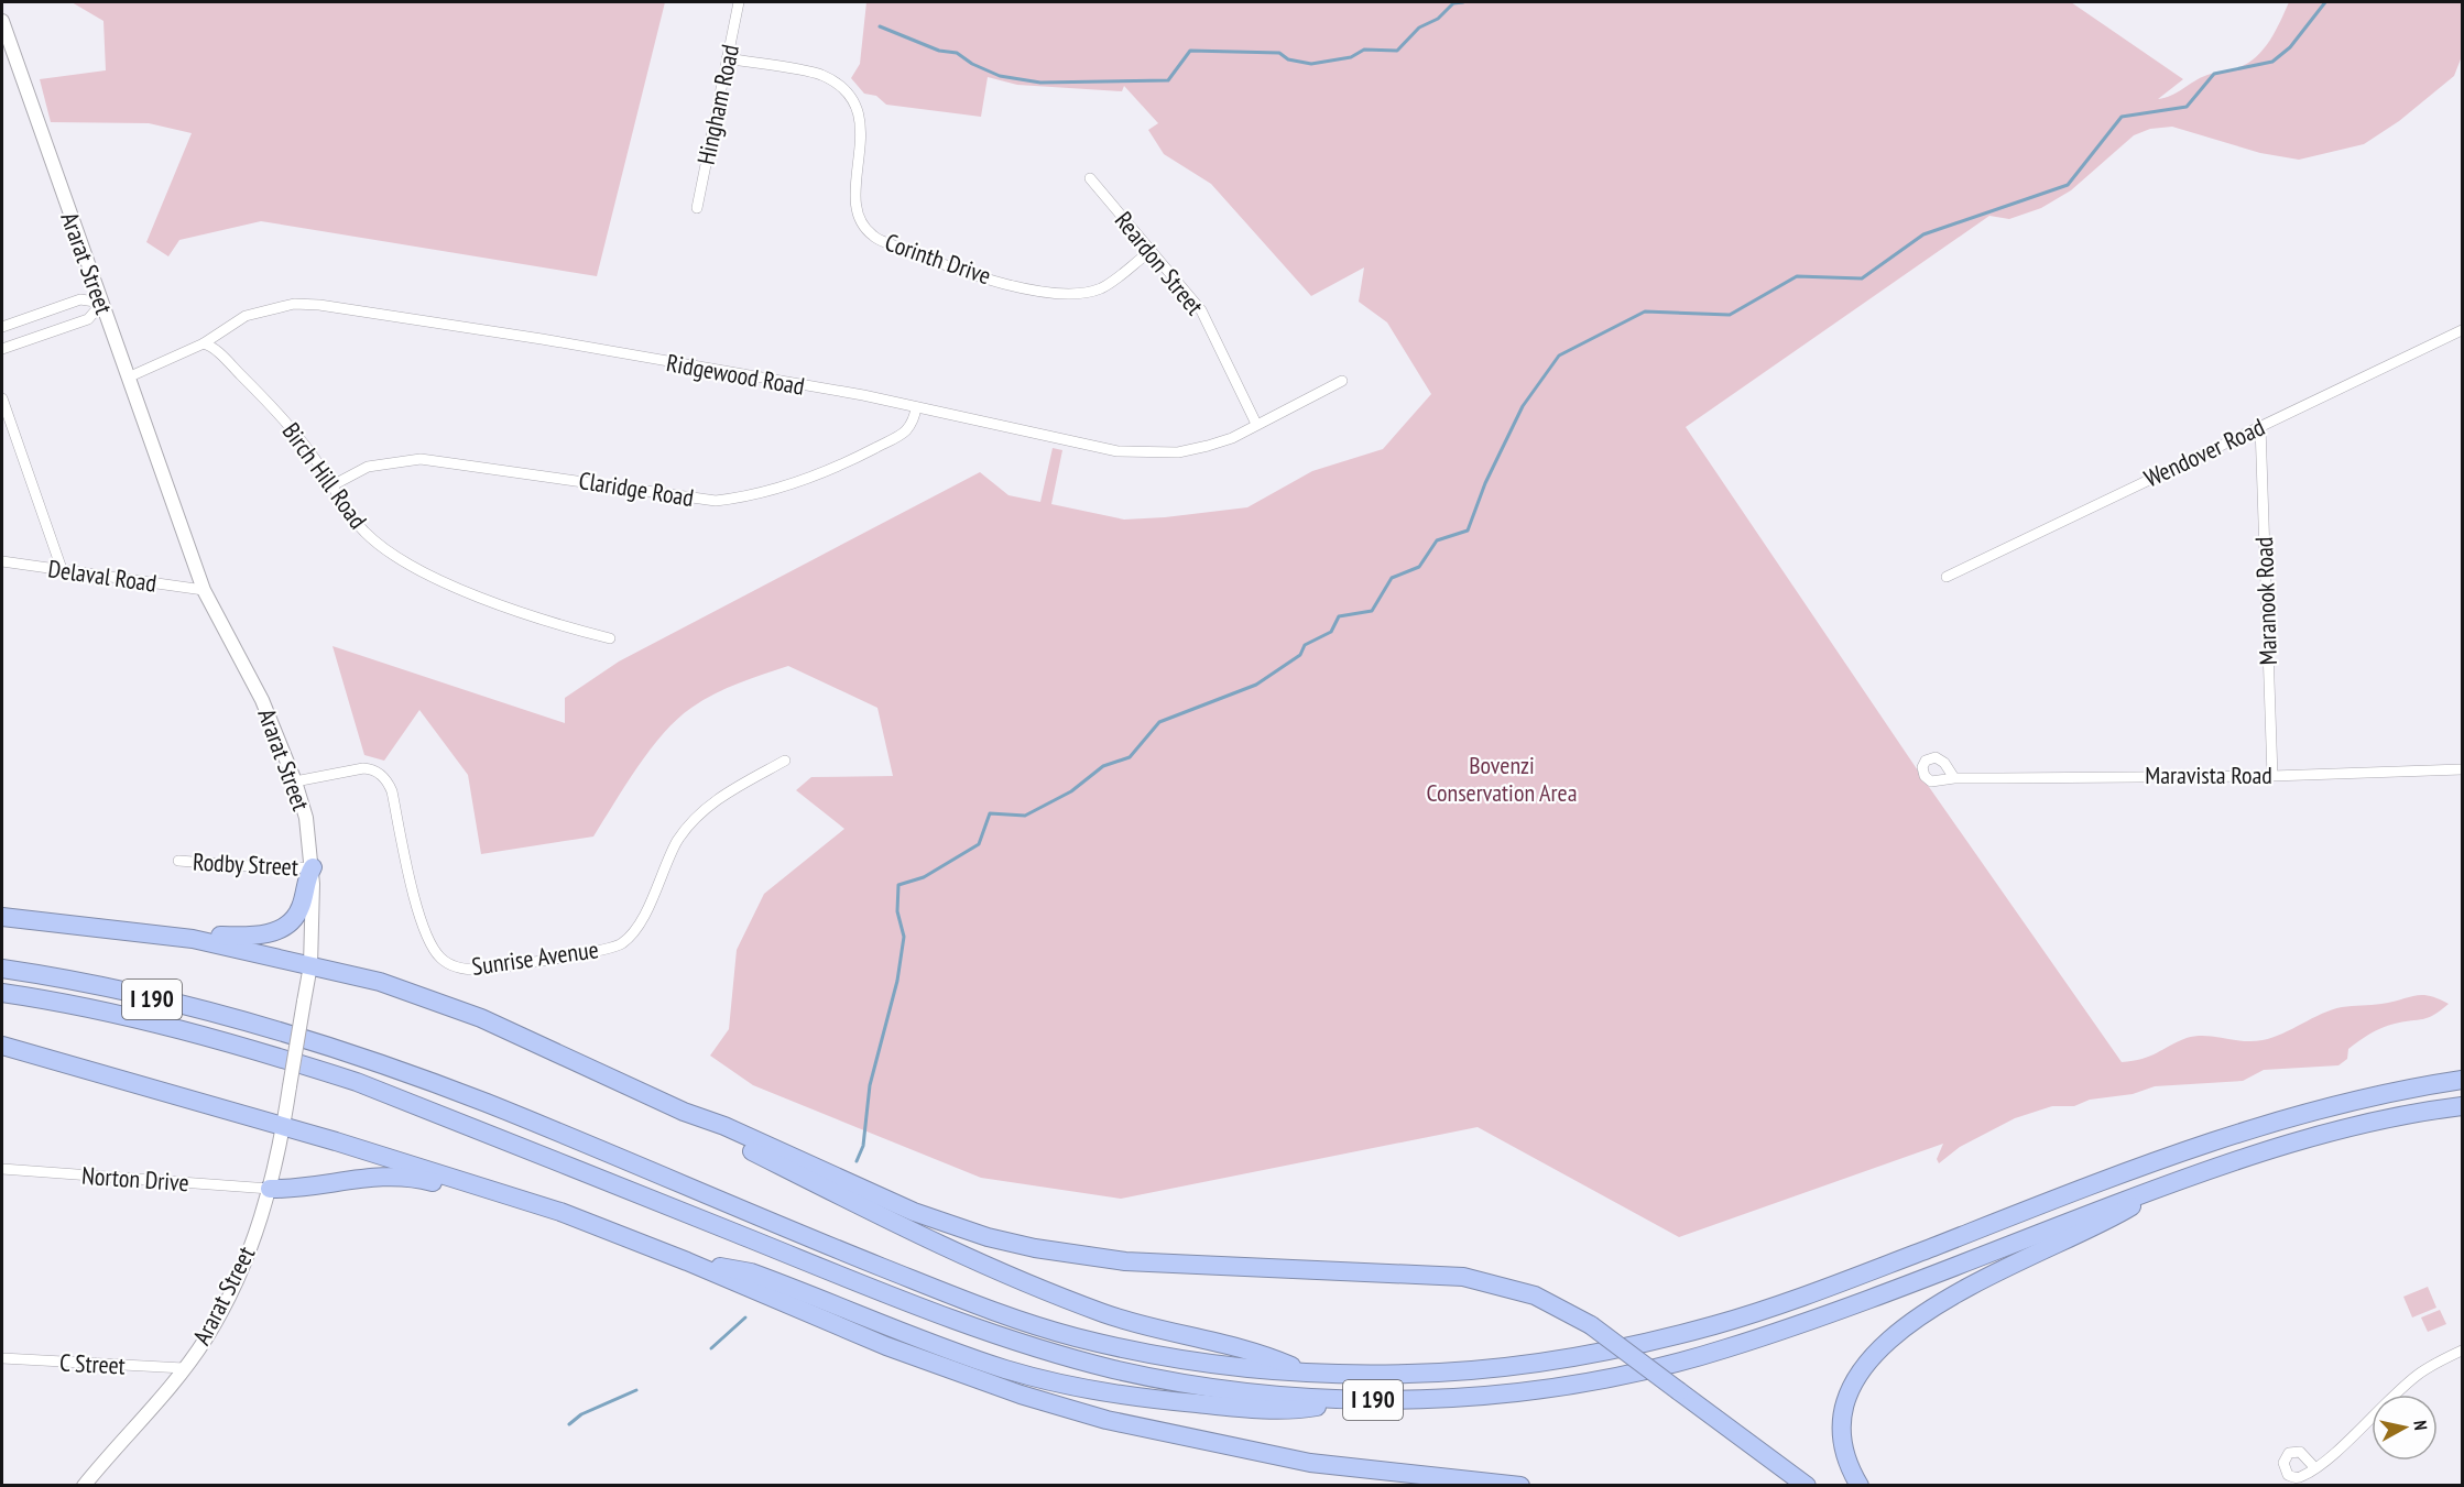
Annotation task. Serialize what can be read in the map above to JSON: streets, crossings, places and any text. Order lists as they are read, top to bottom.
{
  "streets": {
    "highway": ["I 190"],
    "main road": ["Ararat Street"],
    "street": [
      "Hingham Road",
      "Corinth Drive",
      "Reardon Street",
      "Ridgewood Road",
      "Wendover Road",
      "Birch Hill Road",
      "Claridge Road",
      "Delaval Road",
      "Maranook Road",
      "Maravista Road",
      "Rodby Street",
      "Sunrise Avenue",
      "Norton Drive",
      "C Street"
    ]
  },
  "crossings": [
    ["Hingham Road", "Corinth Drive"],
    ["Corinth Drive", "Reardon Street"],
    ["Ararat Street", "Ridgewood Road"],
    ["Ararat Street", "Delaval Road"],
    ["Ararat Street", "Rodby Street"],
    ["Ararat Street", "Sunrise Avenue"],
    ["Ararat Street", "Norton Drive"],
    ["Ararat Street", "C Street"],
    ["Reardon Street", "Ridgewood Road"],
    ["Ridgewood Road", "Birch Hill Road"],
    ["Ridgewood Road", "Claridge Road"],
    ["Wendover Road", "Maranook Road"],
    ["Birch Hill Road", "Claridge Road"],
    ["Maranook Road", "Maravista Road"]
  ],
  "parks": ["Bovenzi Conservation Area"],
  "north": "right"
}
